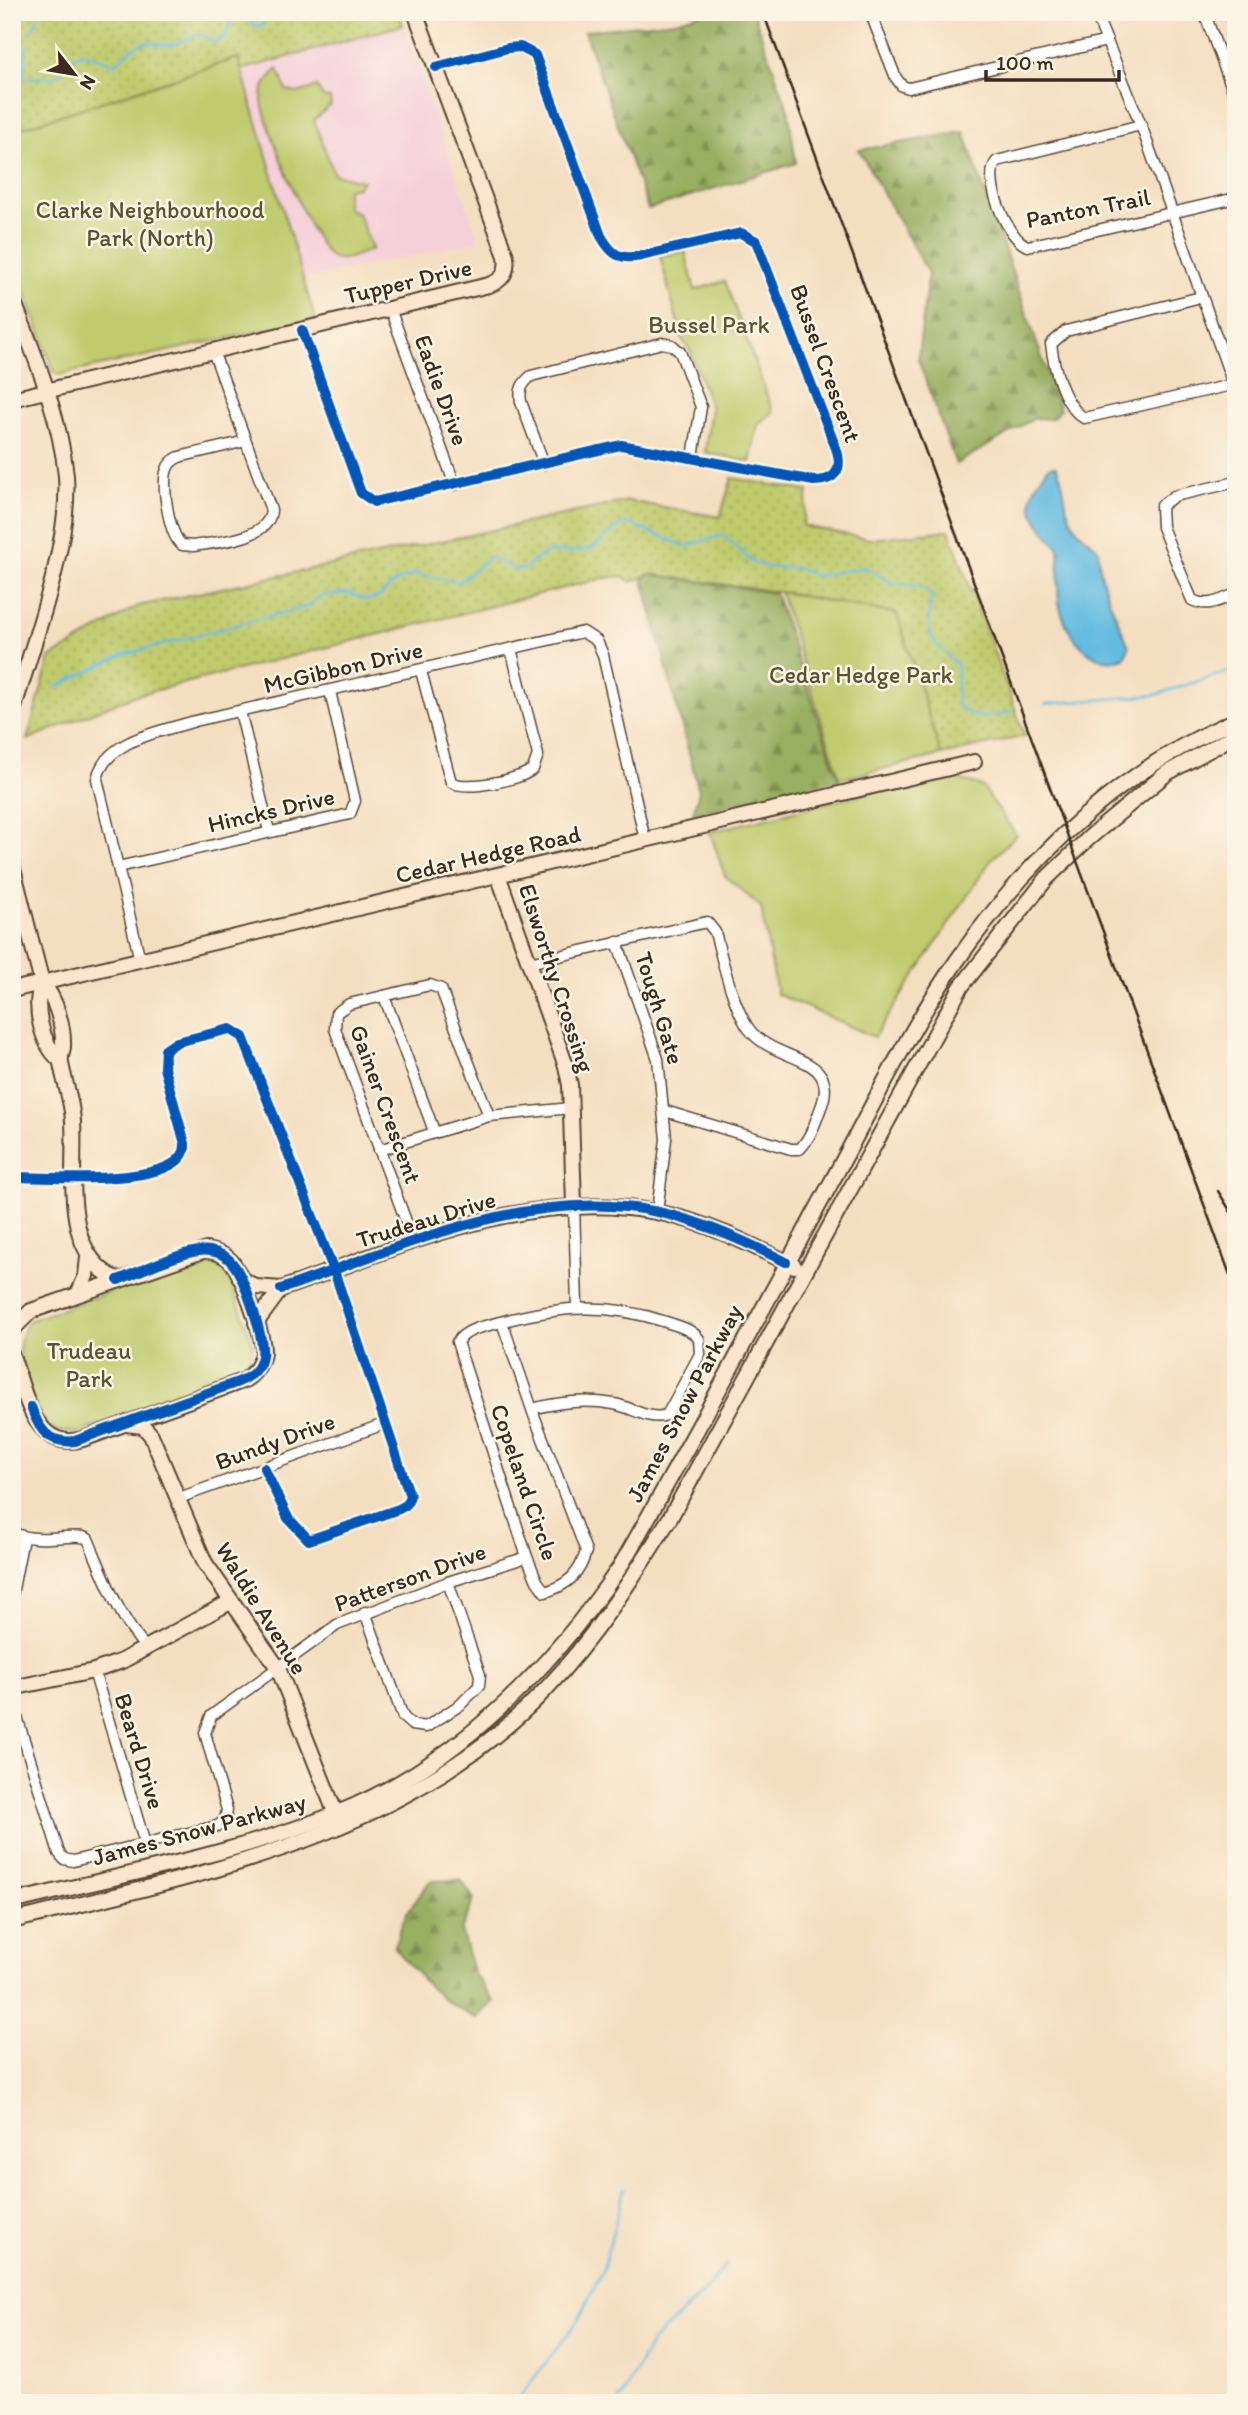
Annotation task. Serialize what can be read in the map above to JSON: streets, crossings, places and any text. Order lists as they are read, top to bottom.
{
  "streets": {
    "street": [
      "Panton Trail",
      "Tupper Drive",
      "Bussel Crescent",
      "Eadie Drive",
      "McGibbon Drive",
      "Hincks Drive",
      "Cedar Hedge Road",
      "Elsworthy Crossing",
      "Tough Gate",
      "Gainer Crescent",
      "Trudeau Drive",
      "James Snow Parkway",
      "Bundy Drive",
      "Copeland Circle",
      "Patterson Drive",
      "Waldie Avenue",
      "Beard Drive"
    ]
  },
  "crossings": [
    ["Tupper Drive", "Bussel Crescent"],
    ["Tupper Drive", "Eadie Drive"],
    ["Bussel Crescent", "Eadie Drive"],
    ["McGibbon Drive", "Hincks Drive"],
    ["McGibbon Drive", "Cedar Hedge Road"],
    ["Cedar Hedge Road", "Elsworthy Crossing"],
    ["Elsworthy Crossing", "Trudeau Drive"],
    ["Elsworthy Crossing", "Copeland Circle"],
    ["Tough Gate", "Trudeau Drive"],
    ["Gainer Crescent", "Trudeau Drive"],
    ["Trudeau Drive", "James Snow Parkway"],
    ["James Snow Parkway", "Waldie Avenue"],
    ["Bundy Drive", "Waldie Avenue"],
    ["Copeland Circle", "Patterson Drive"],
    ["Patterson Drive", "Waldie Avenue"],
    ["Patterson Drive", "Beard Drive"]
  ],
  "parks": [
    "Clarke Neighbourhood Park (North)",
    "Bussel Park",
    "Cedar Hedge Park",
    "Trudeau Park"
  ],
  "scale_bar": "100 m",
  "north": "bottom right"
}
